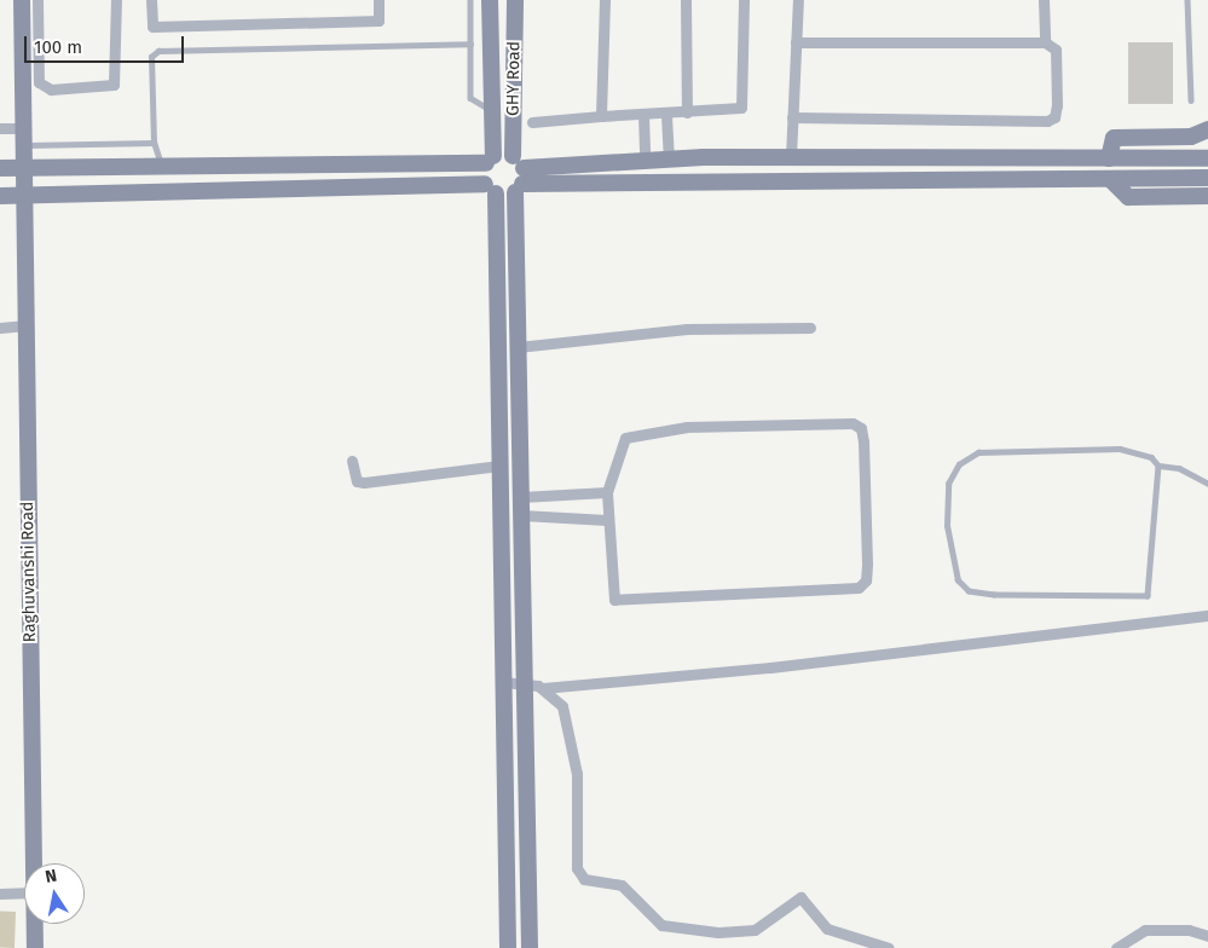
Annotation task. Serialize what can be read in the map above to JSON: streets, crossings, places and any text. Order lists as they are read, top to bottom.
{
  "streets": {
    "street": ["GHY Road", "Raghuvanshi Road"]
  },
  "scale_bar": "100 m",
  "north": "top"
}
